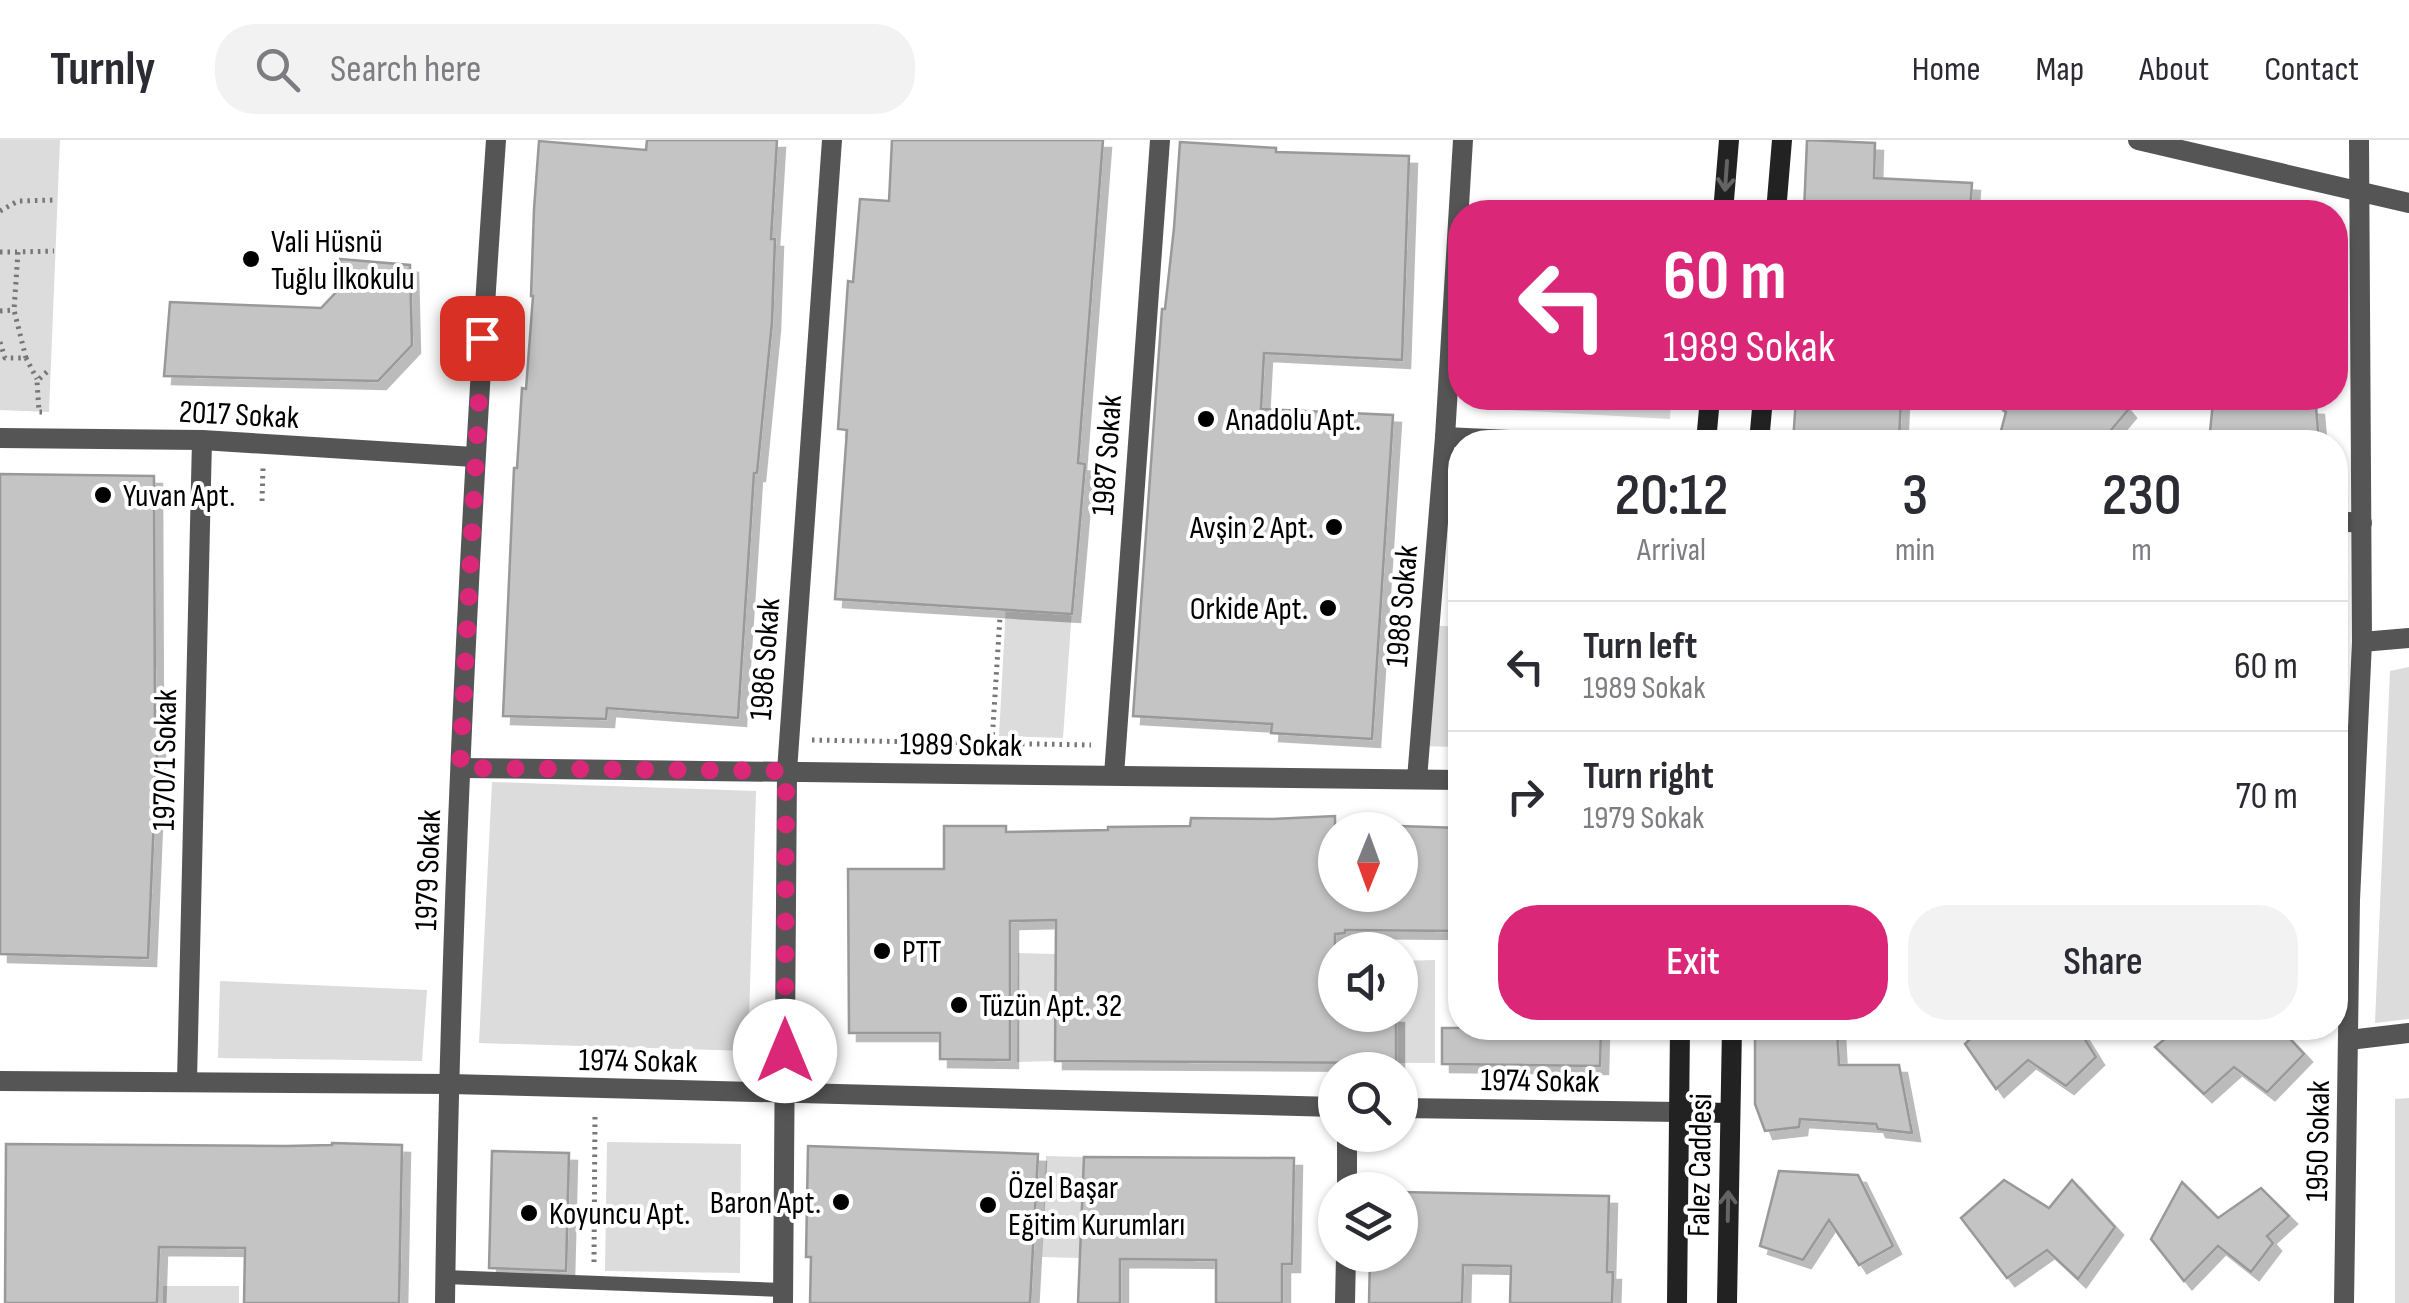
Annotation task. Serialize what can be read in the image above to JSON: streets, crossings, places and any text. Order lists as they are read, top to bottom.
{
  "streets": {
    "street": [
      "2017 Sokak",
      "1987 Sokak",
      "1988 Sokak",
      "1986 Sokak",
      "1989 Sokak",
      "1970/1 Sokak",
      "1979 Sokak",
      "1974 Sokak",
      "1950 Sokak",
      "Falez Caddesi"
    ]
  },
  "crossings": [
    ["2017 Sokak", "1970/1 Sokak"],
    ["2017 Sokak", "1979 Sokak"],
    ["1987 Sokak", "1989 Sokak"],
    ["1988 Sokak", "1989 Sokak"],
    ["1986 Sokak", "1989 Sokak"],
    ["1986 Sokak", "1974 Sokak"],
    ["1989 Sokak", "1979 Sokak"],
    ["1970/1 Sokak", "1974 Sokak"],
    ["1979 Sokak", "1974 Sokak"],
    ["1974 Sokak", "Falez Caddesi"]
  ],
  "places": [
    "Vali Hüsnü Tuğlu İlkokulu",
    "Anadolu Apt.",
    "Yuvan Apt.",
    "Avşin 2 Apt.",
    "Orkide Apt.",
    "PTT",
    "Tüzün Apt. 32",
    "Baron Apt.",
    "Özel Başar Eğitim Kurumları",
    "Koyuncu Apt."
  ],
  "north": "bottom",
  "page": {
    "header": "Turnly",
    "search": "Search here",
    "nav": [
      "Home",
      "Map",
      "About",
      "Contact"
    ],
    "turn": ["60 m", "1989 Sokak"],
    "eta": [
      "20:12",
      "Arrival",
      "3",
      "min",
      "230",
      "m"
    ],
    "list": [
      {
        "name": "Turn left",
        "note": "1989 Sokak",
        "value": "60 m"
      },
      {
        "name": "Turn right",
        "note": "1979 Sokak",
        "value": "70 m"
      }
    ],
    "buttons": ["Exit", "Share"]
  }
}
